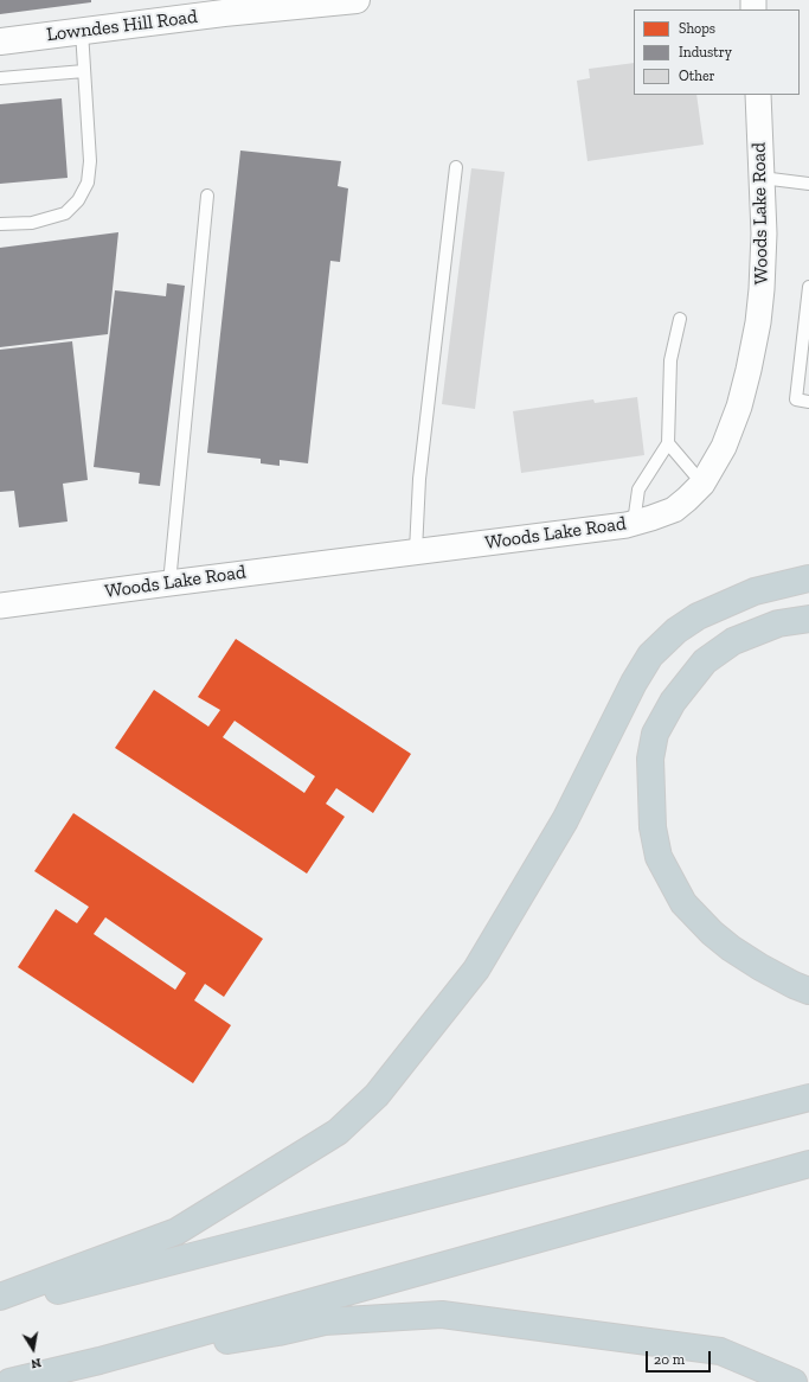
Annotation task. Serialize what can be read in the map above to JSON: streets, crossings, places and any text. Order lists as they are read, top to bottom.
{
  "streets": {
    "street": ["Lowndes Hill Road", "Woods Lake Road"]
  },
  "legend": ["Shops", "Industry", "Other"],
  "scale_bar": "20 m",
  "north": "bottom"
}
